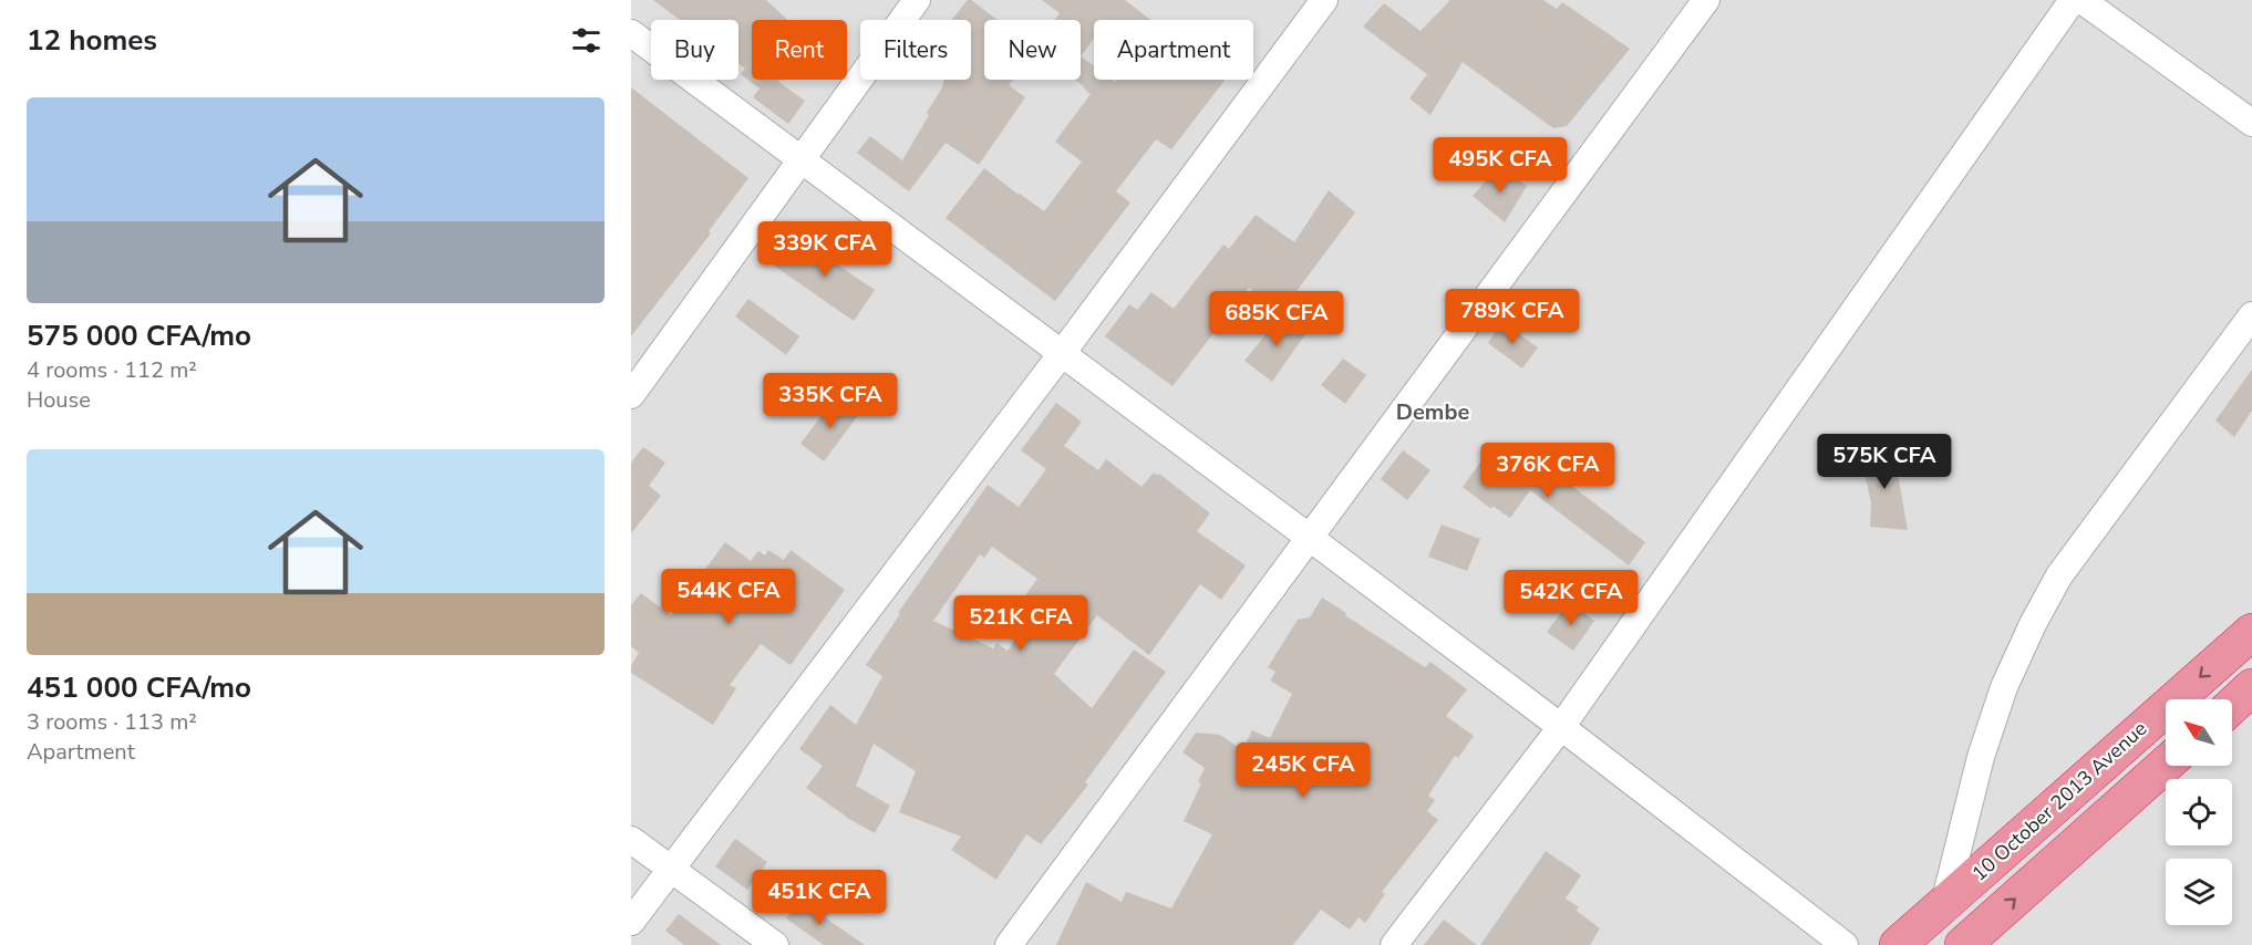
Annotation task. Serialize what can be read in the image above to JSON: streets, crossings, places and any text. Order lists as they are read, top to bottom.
{
  "streets": {
    "highway": ["10 October 2013 Avenue"]
  },
  "districts": ["Dembe"],
  "north": "top left",
  "page": {
    "heading": "12 homes",
    "chip": [
      "Buy",
      "Rent",
      "Filters",
      "New",
      "Apartment"
    ],
    "list": [
      {
        "name": "575 000 CFA/mo",
        "note": "4 rooms · 112 m² · House"
      },
      {
        "name": "451 000 CFA/mo",
        "note": "3 rooms · 113 m² · Apartment"
      }
    ],
    "price": [
      "495K CFA",
      "339K CFA",
      "789K CFA",
      "685K CFA",
      "335K CFA",
      "575K CFA",
      "376K CFA",
      "544K CFA",
      "542K CFA",
      "521K CFA",
      "245K CFA",
      "451K CFA"
    ]
  }
}
